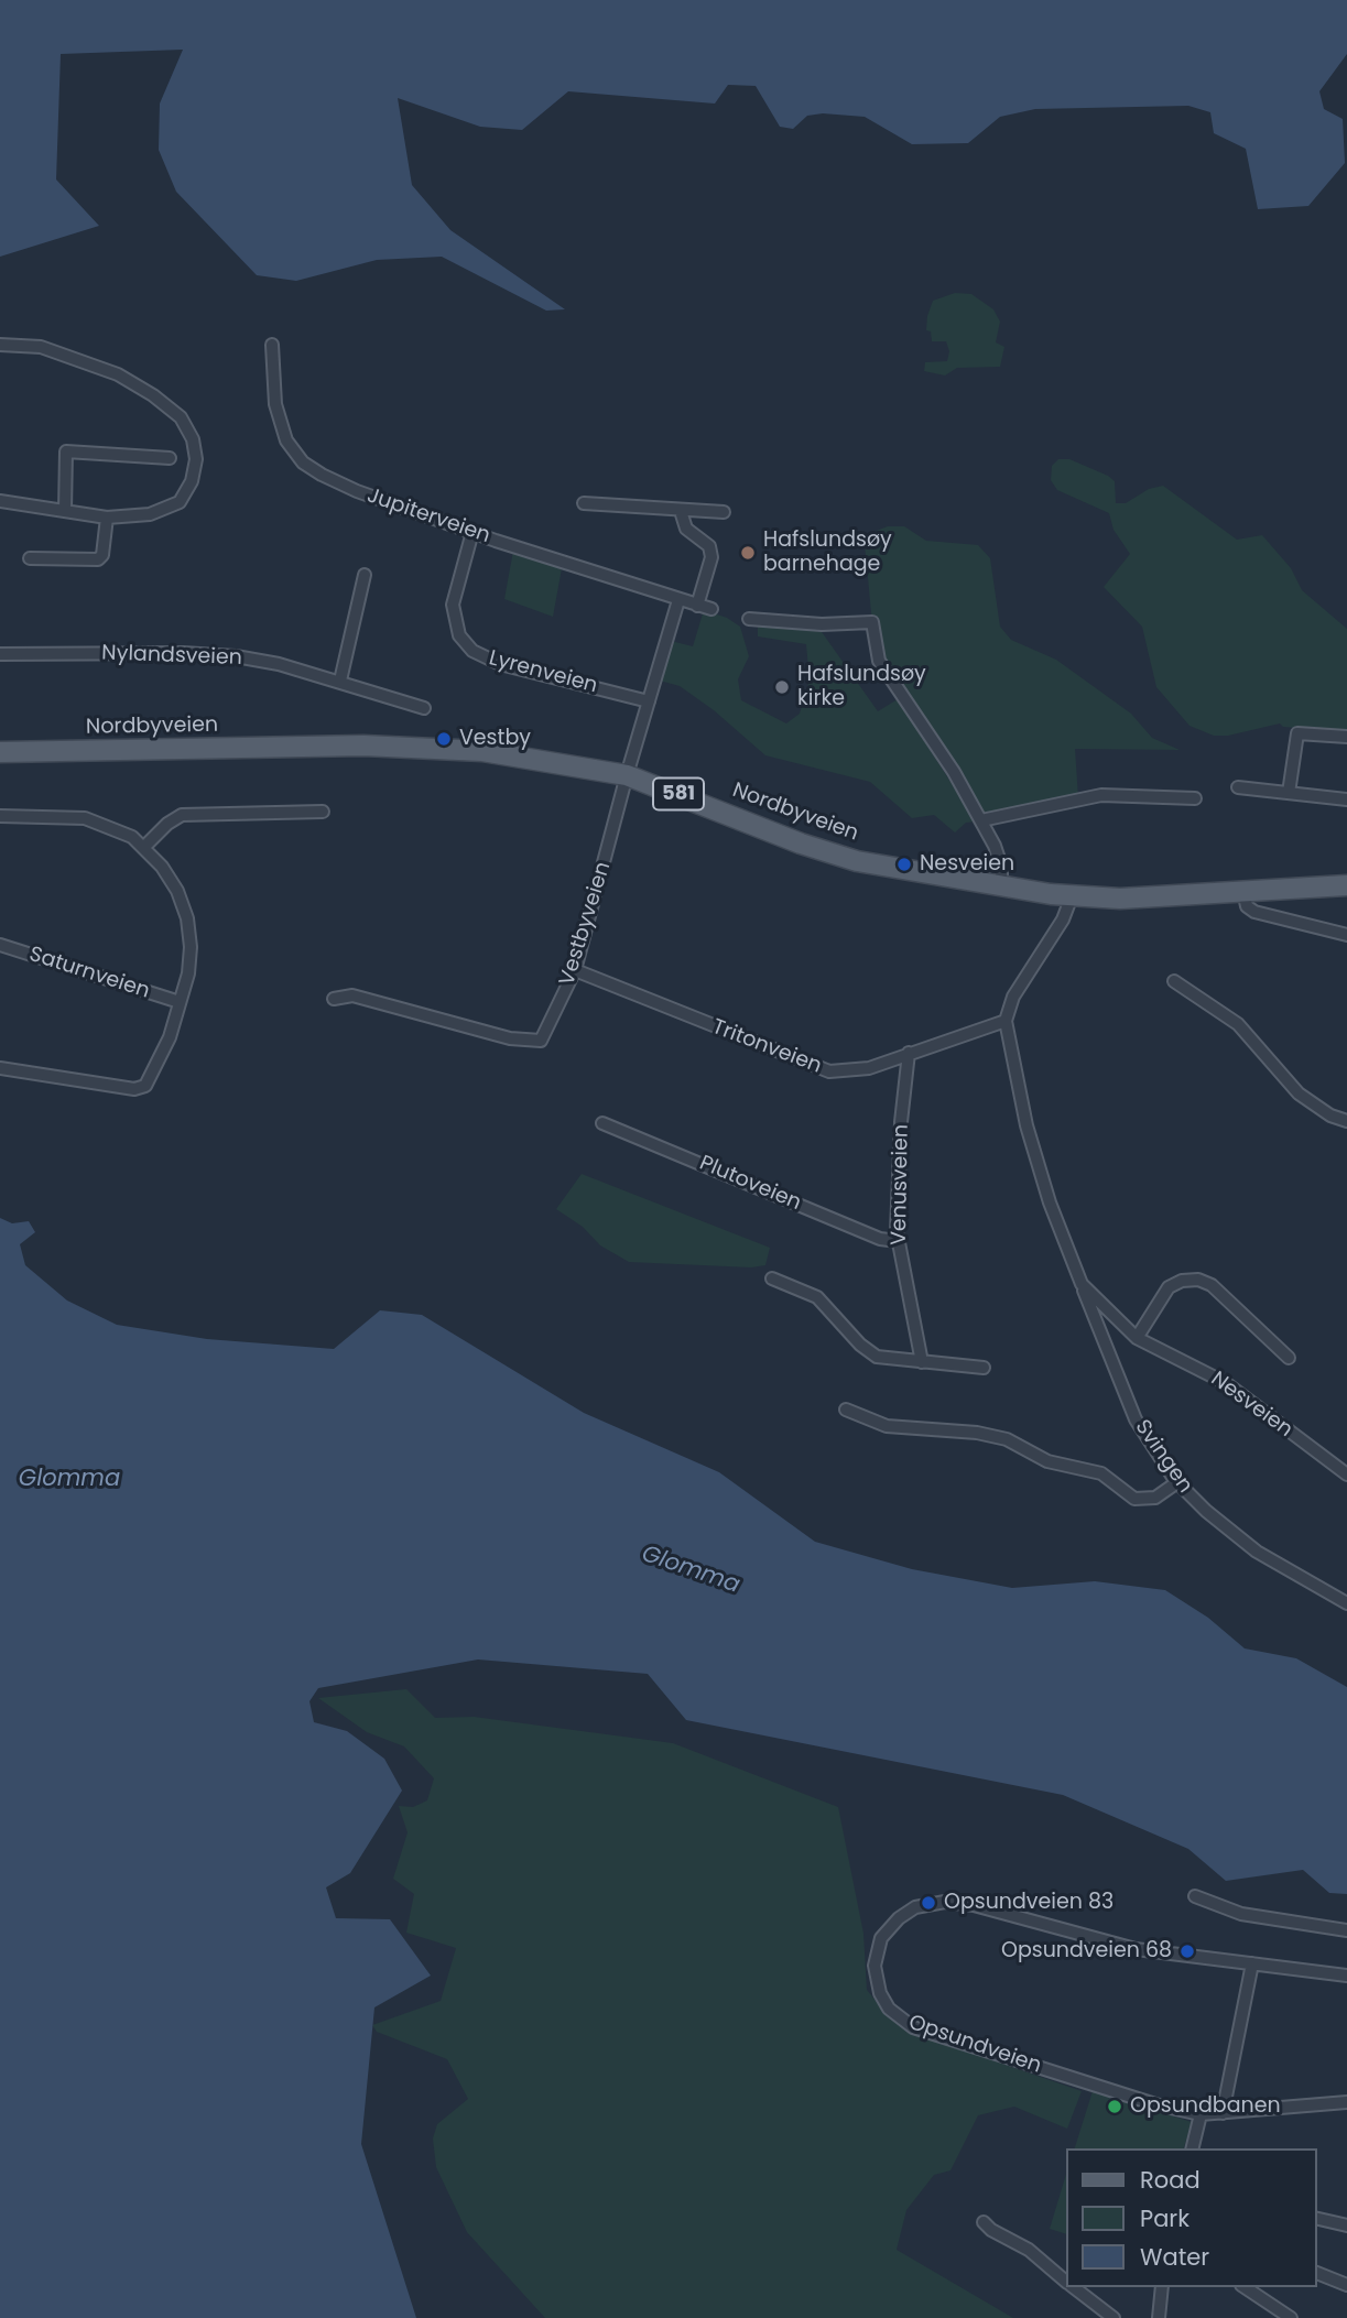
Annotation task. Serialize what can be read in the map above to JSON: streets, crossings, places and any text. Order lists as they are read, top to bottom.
{
  "streets": {
    "main road": ["Nordbyveien", "581"],
    "street": [
      "Jupiterveien",
      "Nylandsveien",
      "Lyrenveien",
      "Vestbyveien",
      "Saturnveien",
      "Tritonveien",
      "Plutoveien",
      "Venusveien",
      "Nesveien",
      "Svingen",
      "Opsundveien"
    ]
  },
  "crossings": [
    ["Jupiterveien", "Lyrenveien"],
    ["Jupiterveien", "Vestbyveien"],
    ["Lyrenveien", "Vestbyveien"],
    ["Nordbyveien", "Vestbyveien"],
    ["Vestbyveien", "Tritonveien"],
    ["Tritonveien", "Venusveien"],
    ["Tritonveien", "Nesveien"],
    ["Plutoveien", "Venusveien"],
    ["Nesveien", "Svingen"]
  ],
  "water": ["Glomma"],
  "places": [
    "Hafslundsøy barnehage",
    "Hafslundsøy kirke",
    "Vestby",
    "Nesveien",
    "Opsundveien 83",
    "Opsundveien 68",
    "Opsundbanen"
  ],
  "legend": ["Road", "Park", "Water"]
}
